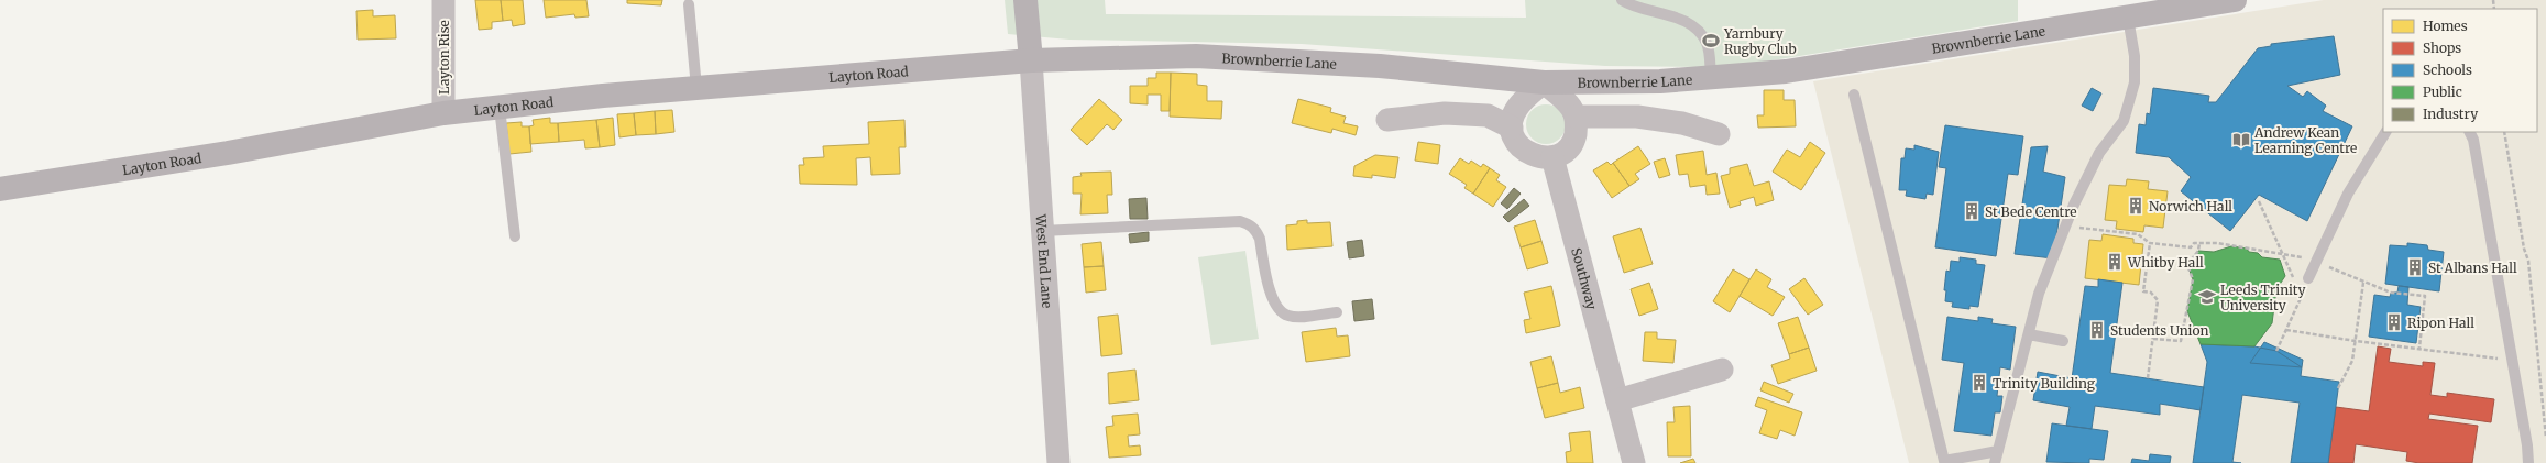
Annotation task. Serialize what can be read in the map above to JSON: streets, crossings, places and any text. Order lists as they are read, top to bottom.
{
  "streets": {
    "street": [
      "Brownberrie Lane",
      "Layton Rise",
      "Layton Road",
      "West End Lane",
      "Southway"
    ]
  },
  "crossings": [
    ["Brownberrie Lane", "Layton Road"],
    ["Brownberrie Lane", "West End Lane"],
    ["Brownberrie Lane", "Southway"],
    ["Layton Rise", "Layton Road"],
    ["Layton Road", "West End Lane"]
  ],
  "places": {
    "sports": ["Yarnbury Rugby Club"],
    "library": ["Andrew Kean Learning Centre"],
    "building": [
      "Norwich Hall",
      "St Bede Centre",
      "Whitby Hall",
      "St Albans Hall",
      "Ripon Hall",
      "Students Union",
      "Trinity Building"
    ],
    "school or university": ["Leeds Trinity University"]
  },
  "legend": [
    "Homes",
    "Shops",
    "Schools",
    "Public",
    "Industry"
  ]
}
